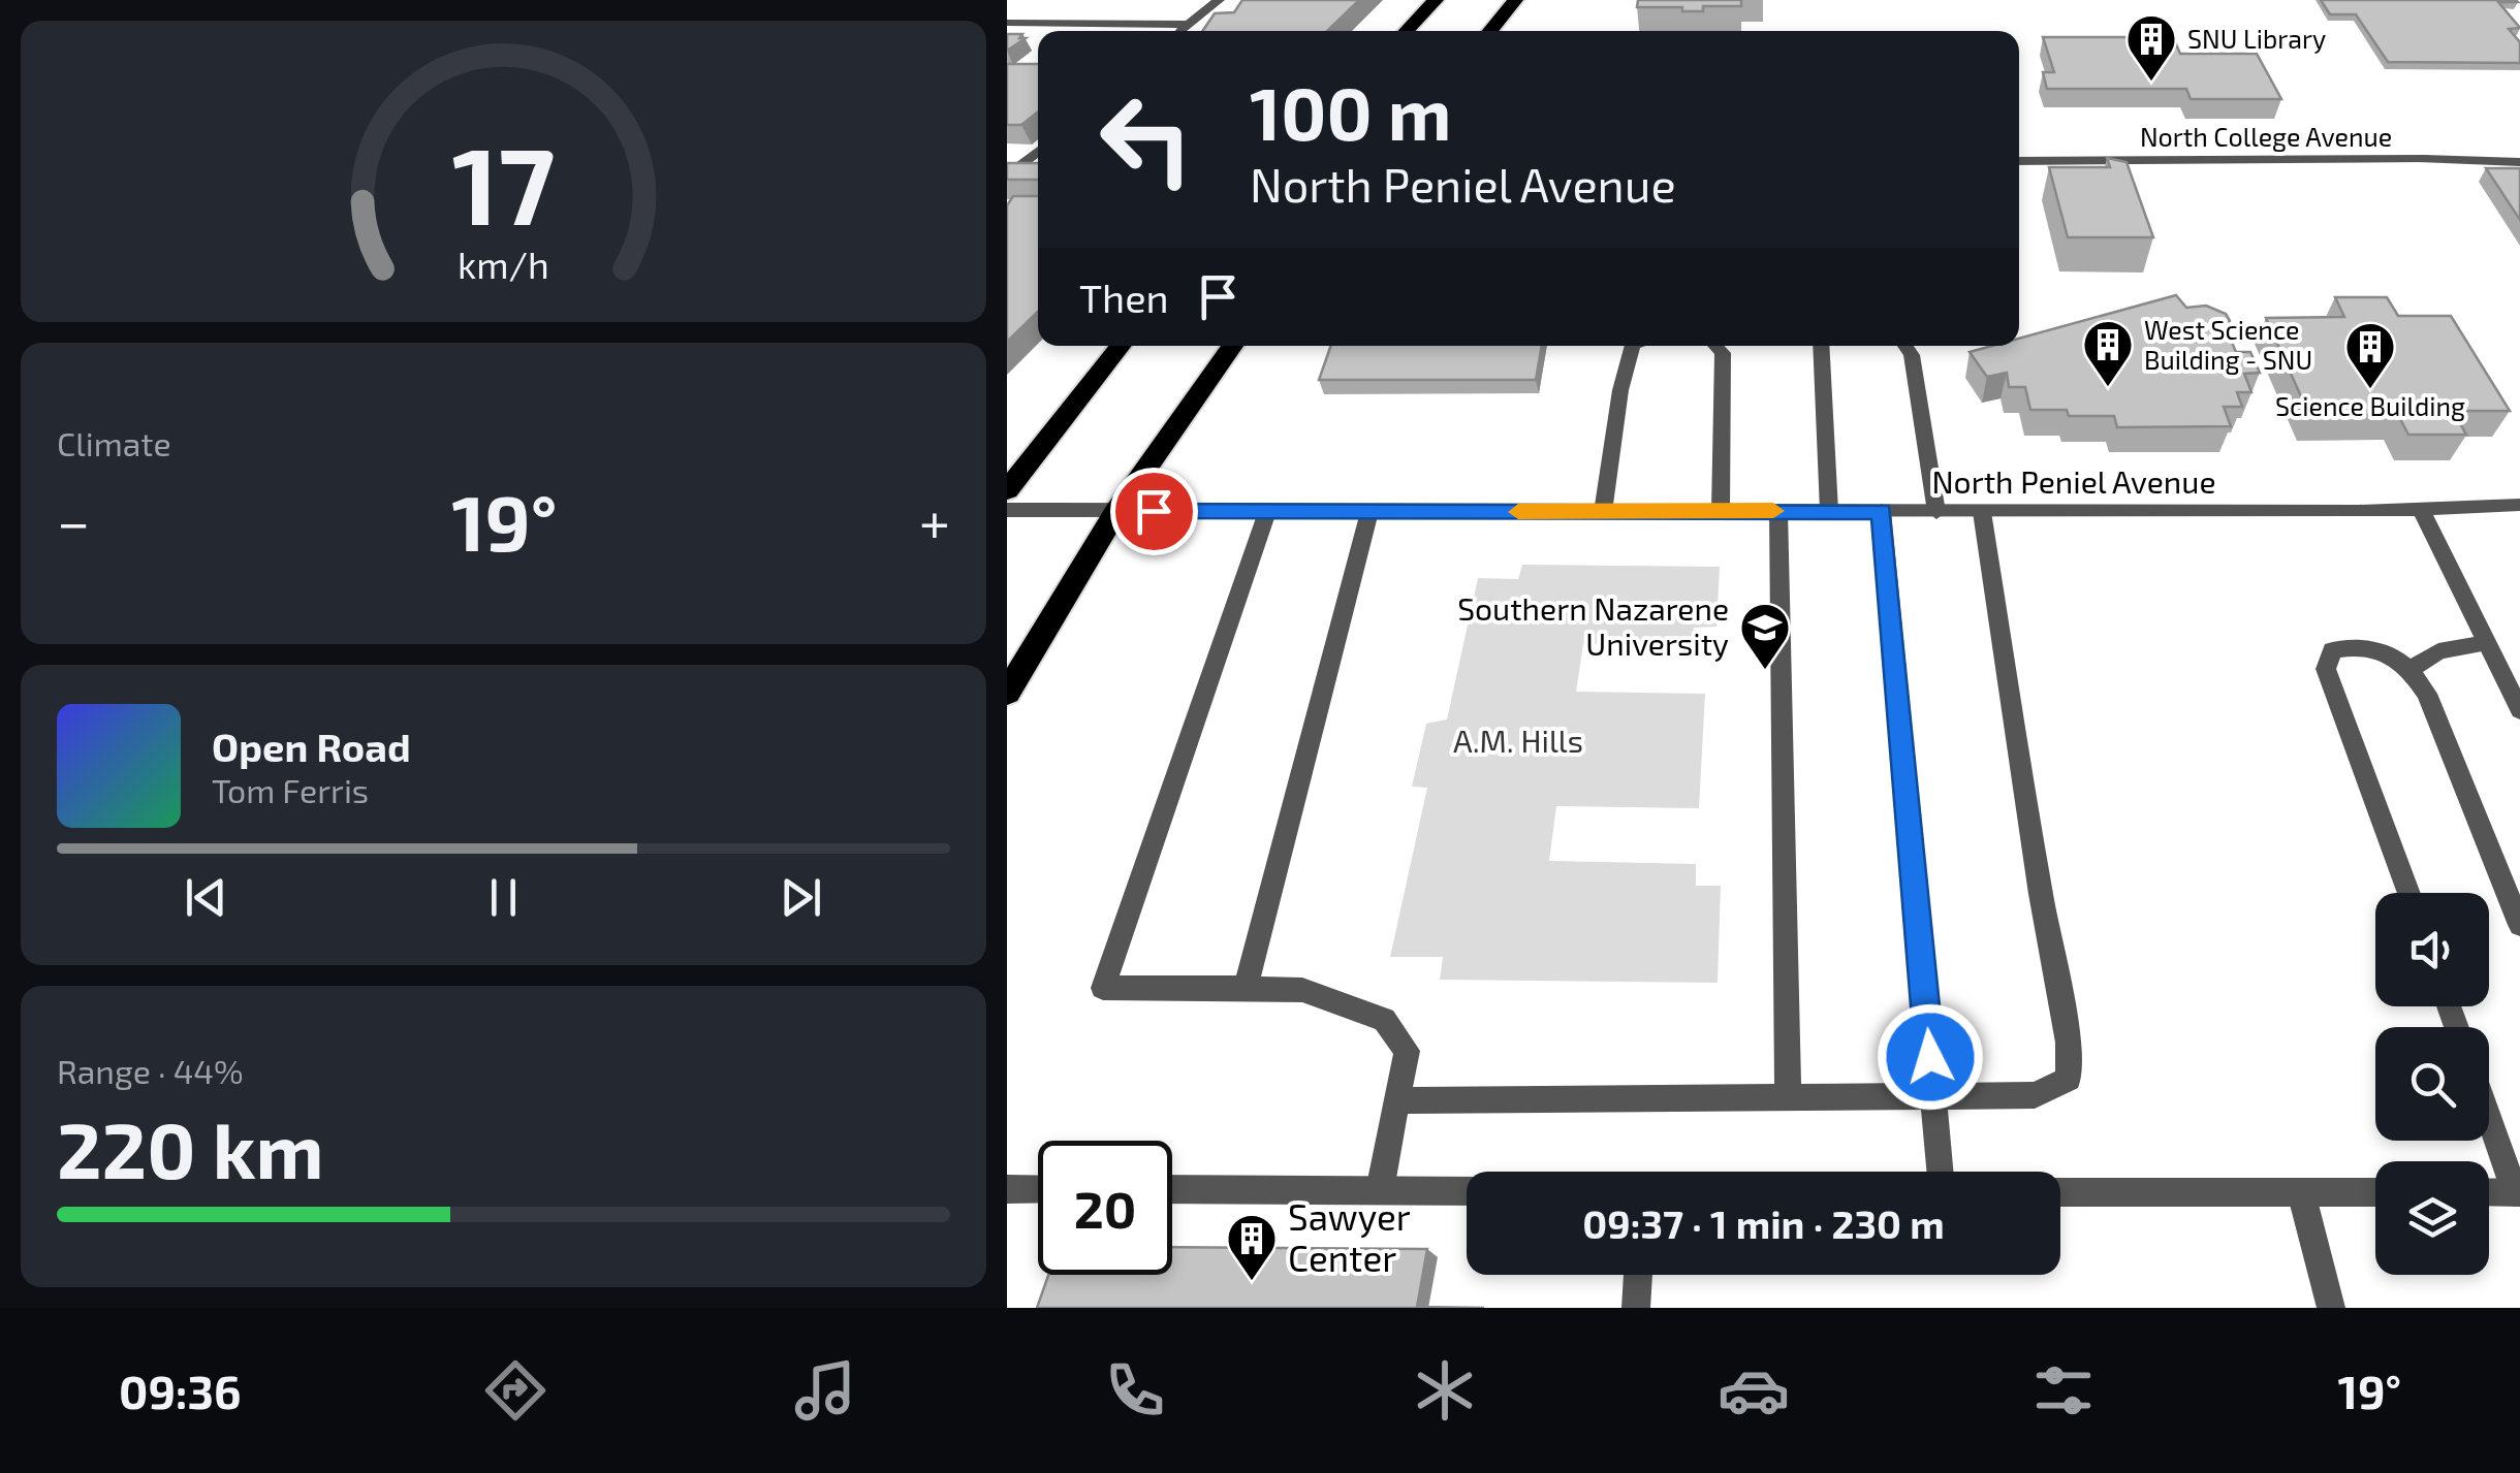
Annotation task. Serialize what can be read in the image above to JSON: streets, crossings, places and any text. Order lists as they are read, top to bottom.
{
  "streets": {
    "street": ["North College Avenue", "North Peniel Avenue"]
  },
  "parks": ["A.M. Hills"],
  "places": {
    "building": [
      "SNU Library",
      "West Science Building - SNU",
      "Science Building",
      "Sawyer Center"
    ],
    "school or university": ["Southern Nazarene University"]
  },
  "page": {
    "turn": ["100 m", "North Peniel Avenue"],
    "then": "Then",
    "tile": [
      "Climate",
      ["Range · 44%", "220 km"]
    ],
    "heat": ["−", "19°", "+"],
    "song": ["Open Road", "Tom Ferris"],
    "limit": "20",
    "trip": "09:37 · 1 min · 230 m",
    "tabs": ["09:36", "19°"],
    "gauge": ["17", "km/h"]
  }
}
